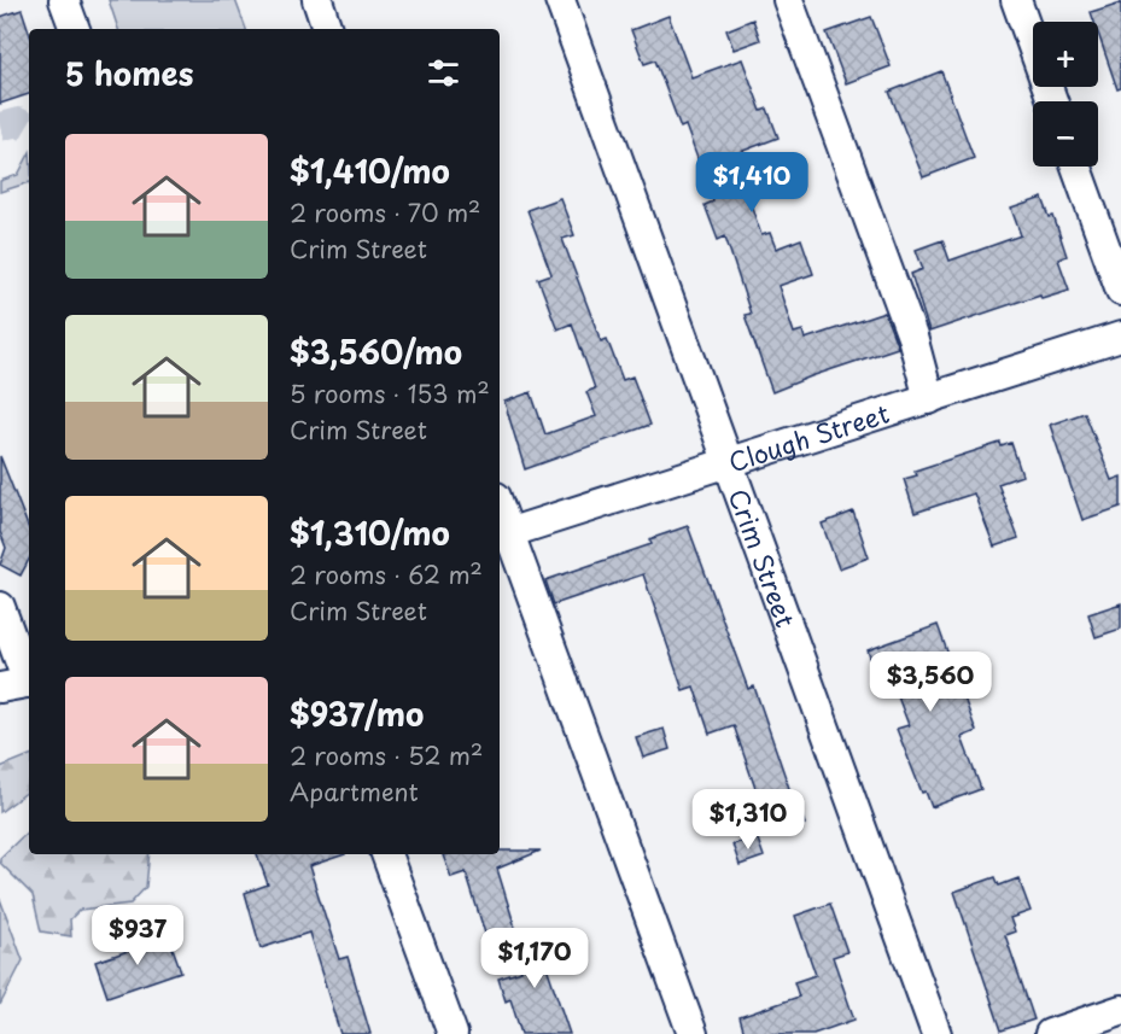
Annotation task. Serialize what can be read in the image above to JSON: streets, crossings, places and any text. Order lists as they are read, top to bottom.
{
  "streets": {
    "street": ["Clough Street", "Crim Street"]
  },
  "crossings": [
    ["Clough Street", "Crim Street"]
  ],
  "page": {
    "map_buttons": ["+", "−"],
    "heading": "5 homes",
    "list": [
      {
        "name": "$1,410/mo",
        "note": "2 rooms · 70 m² · Crim Street"
      },
      {
        "name": "$3,560/mo",
        "note": "5 rooms · 153 m² · Crim Street"
      },
      {
        "name": "$1,310/mo",
        "note": "2 rooms · 62 m² · Crim Street"
      },
      {
        "name": "$937/mo",
        "note": "2 rooms · 52 m² · Apartment"
      }
    ],
    "price": [
      "$1,410",
      "$3,560",
      "$1,310",
      "$937",
      "$1,170"
    ]
  }
}
